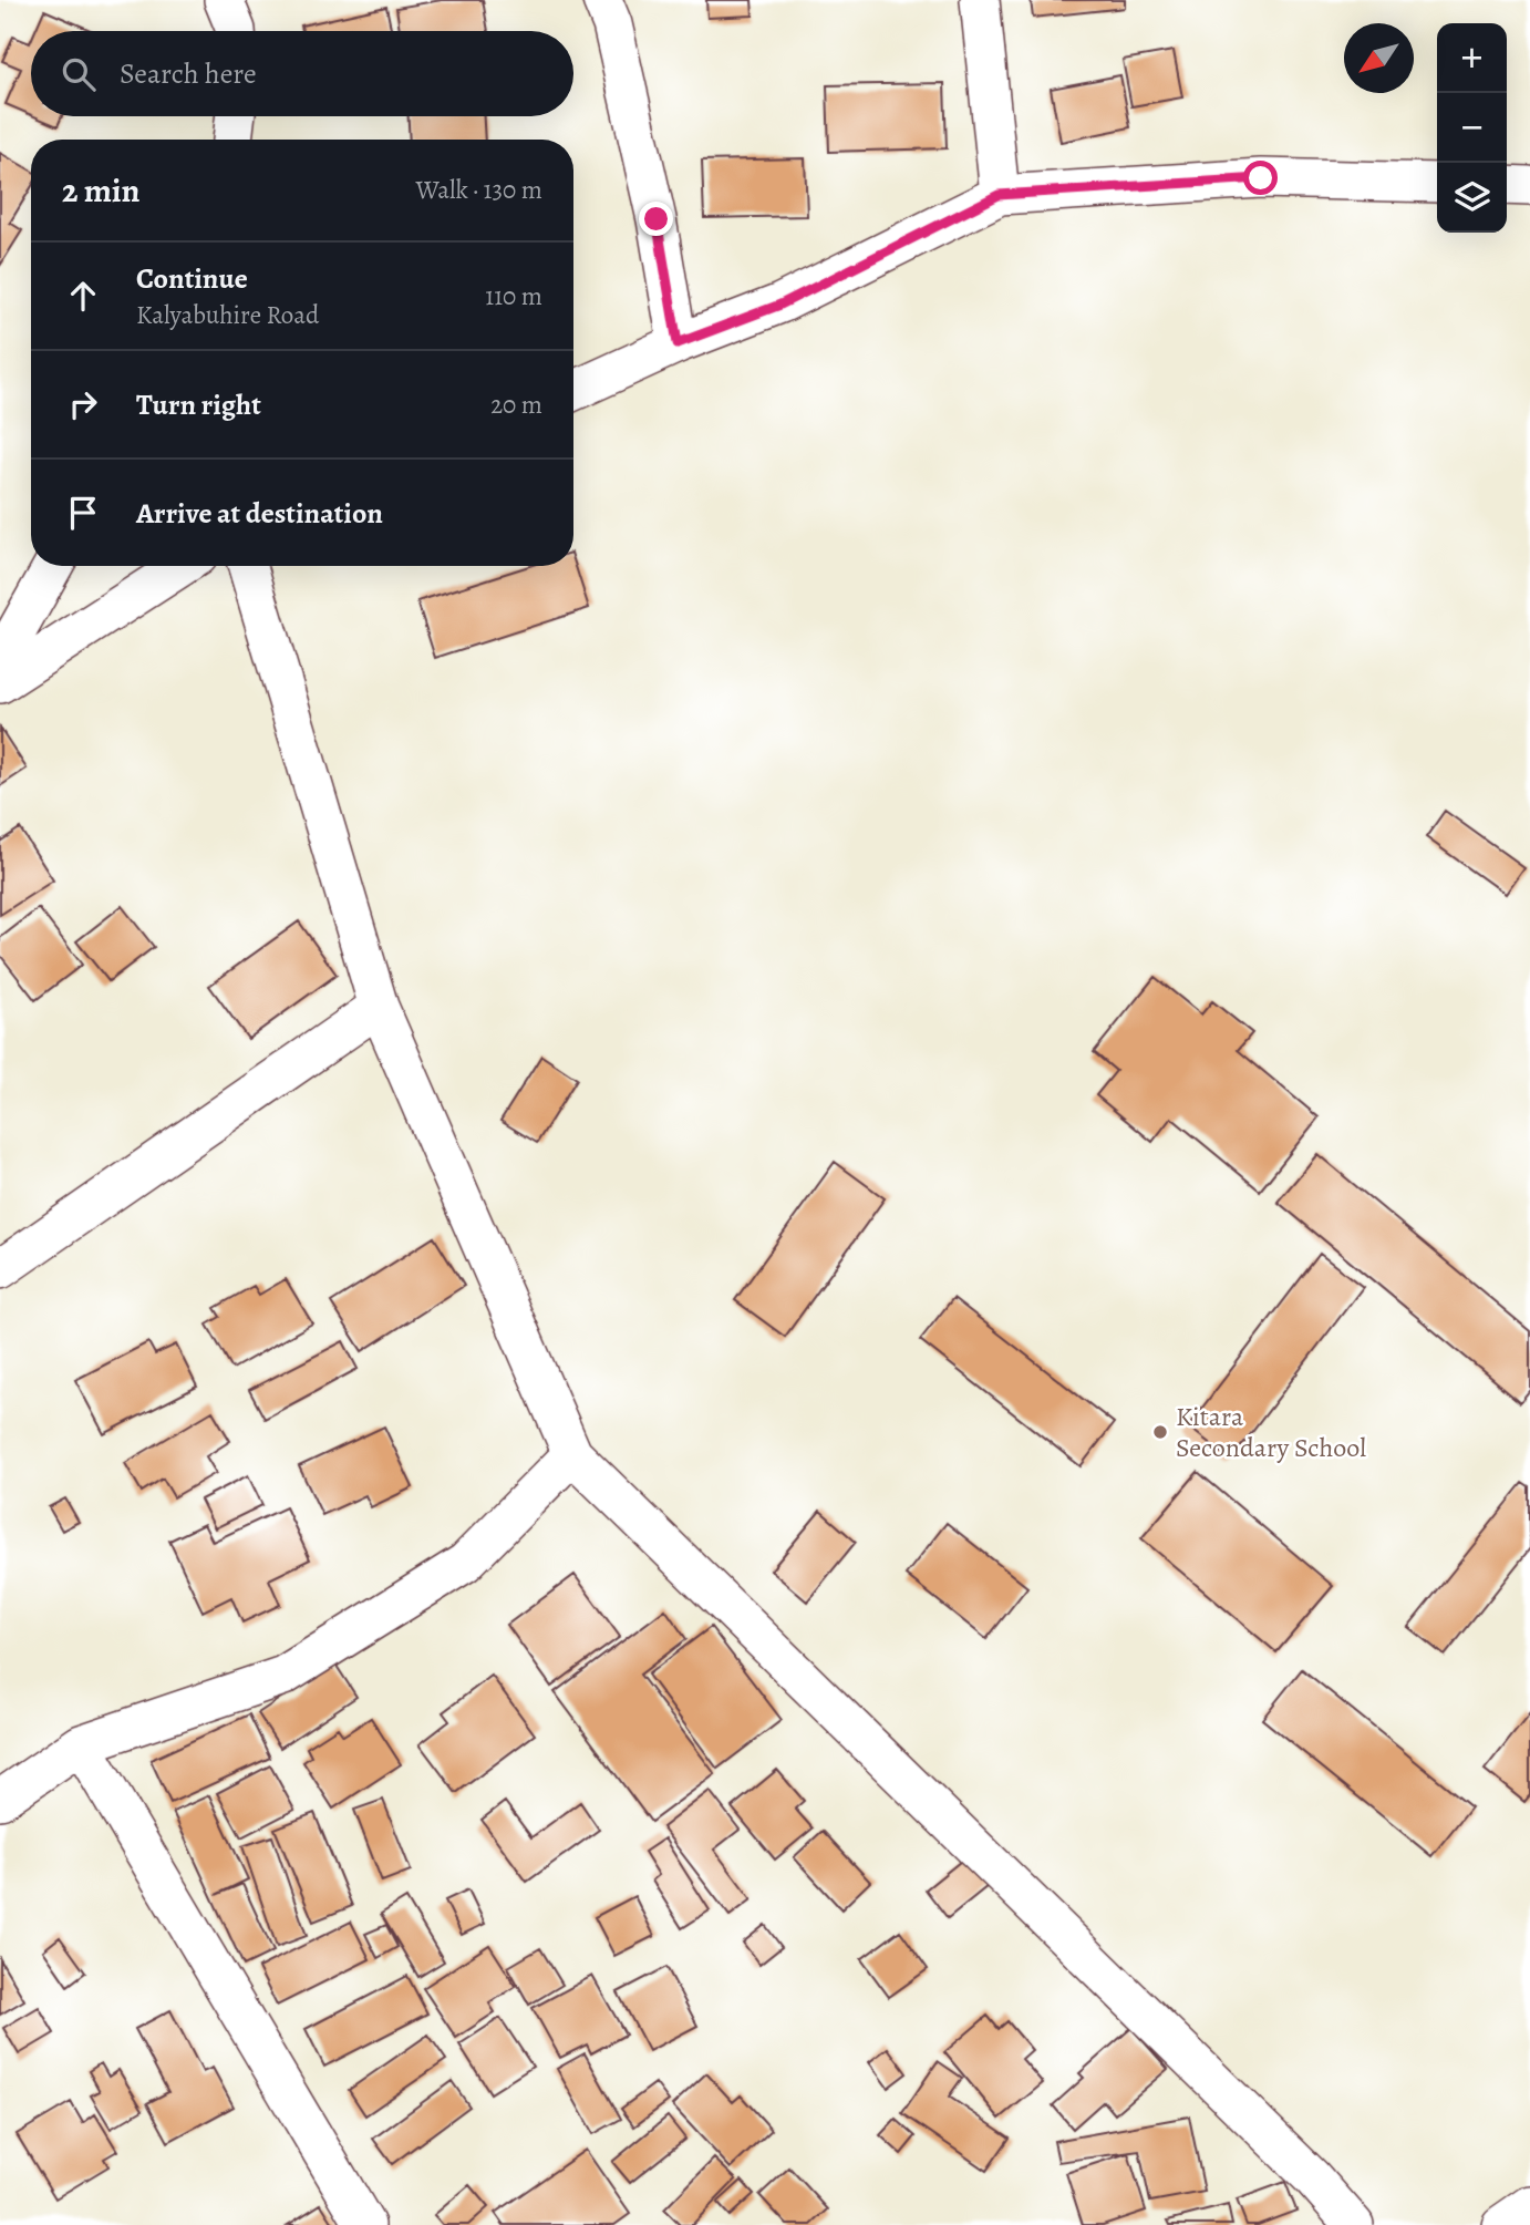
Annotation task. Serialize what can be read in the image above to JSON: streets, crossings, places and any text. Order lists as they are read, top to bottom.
{
  "places": ["Kitara Secondary School"],
  "north": "bottom left",
  "page": {
    "map_buttons": ["+", "−"],
    "search": "Search here",
    "heading": ["2 min", "Walk · 130 m"],
    "list": [
      ["Continue", "Kalyabuhire Road", "110 m"],
      ["Turn right", "20 m"],
      "Arrive at destination"
    ]
  }
}
